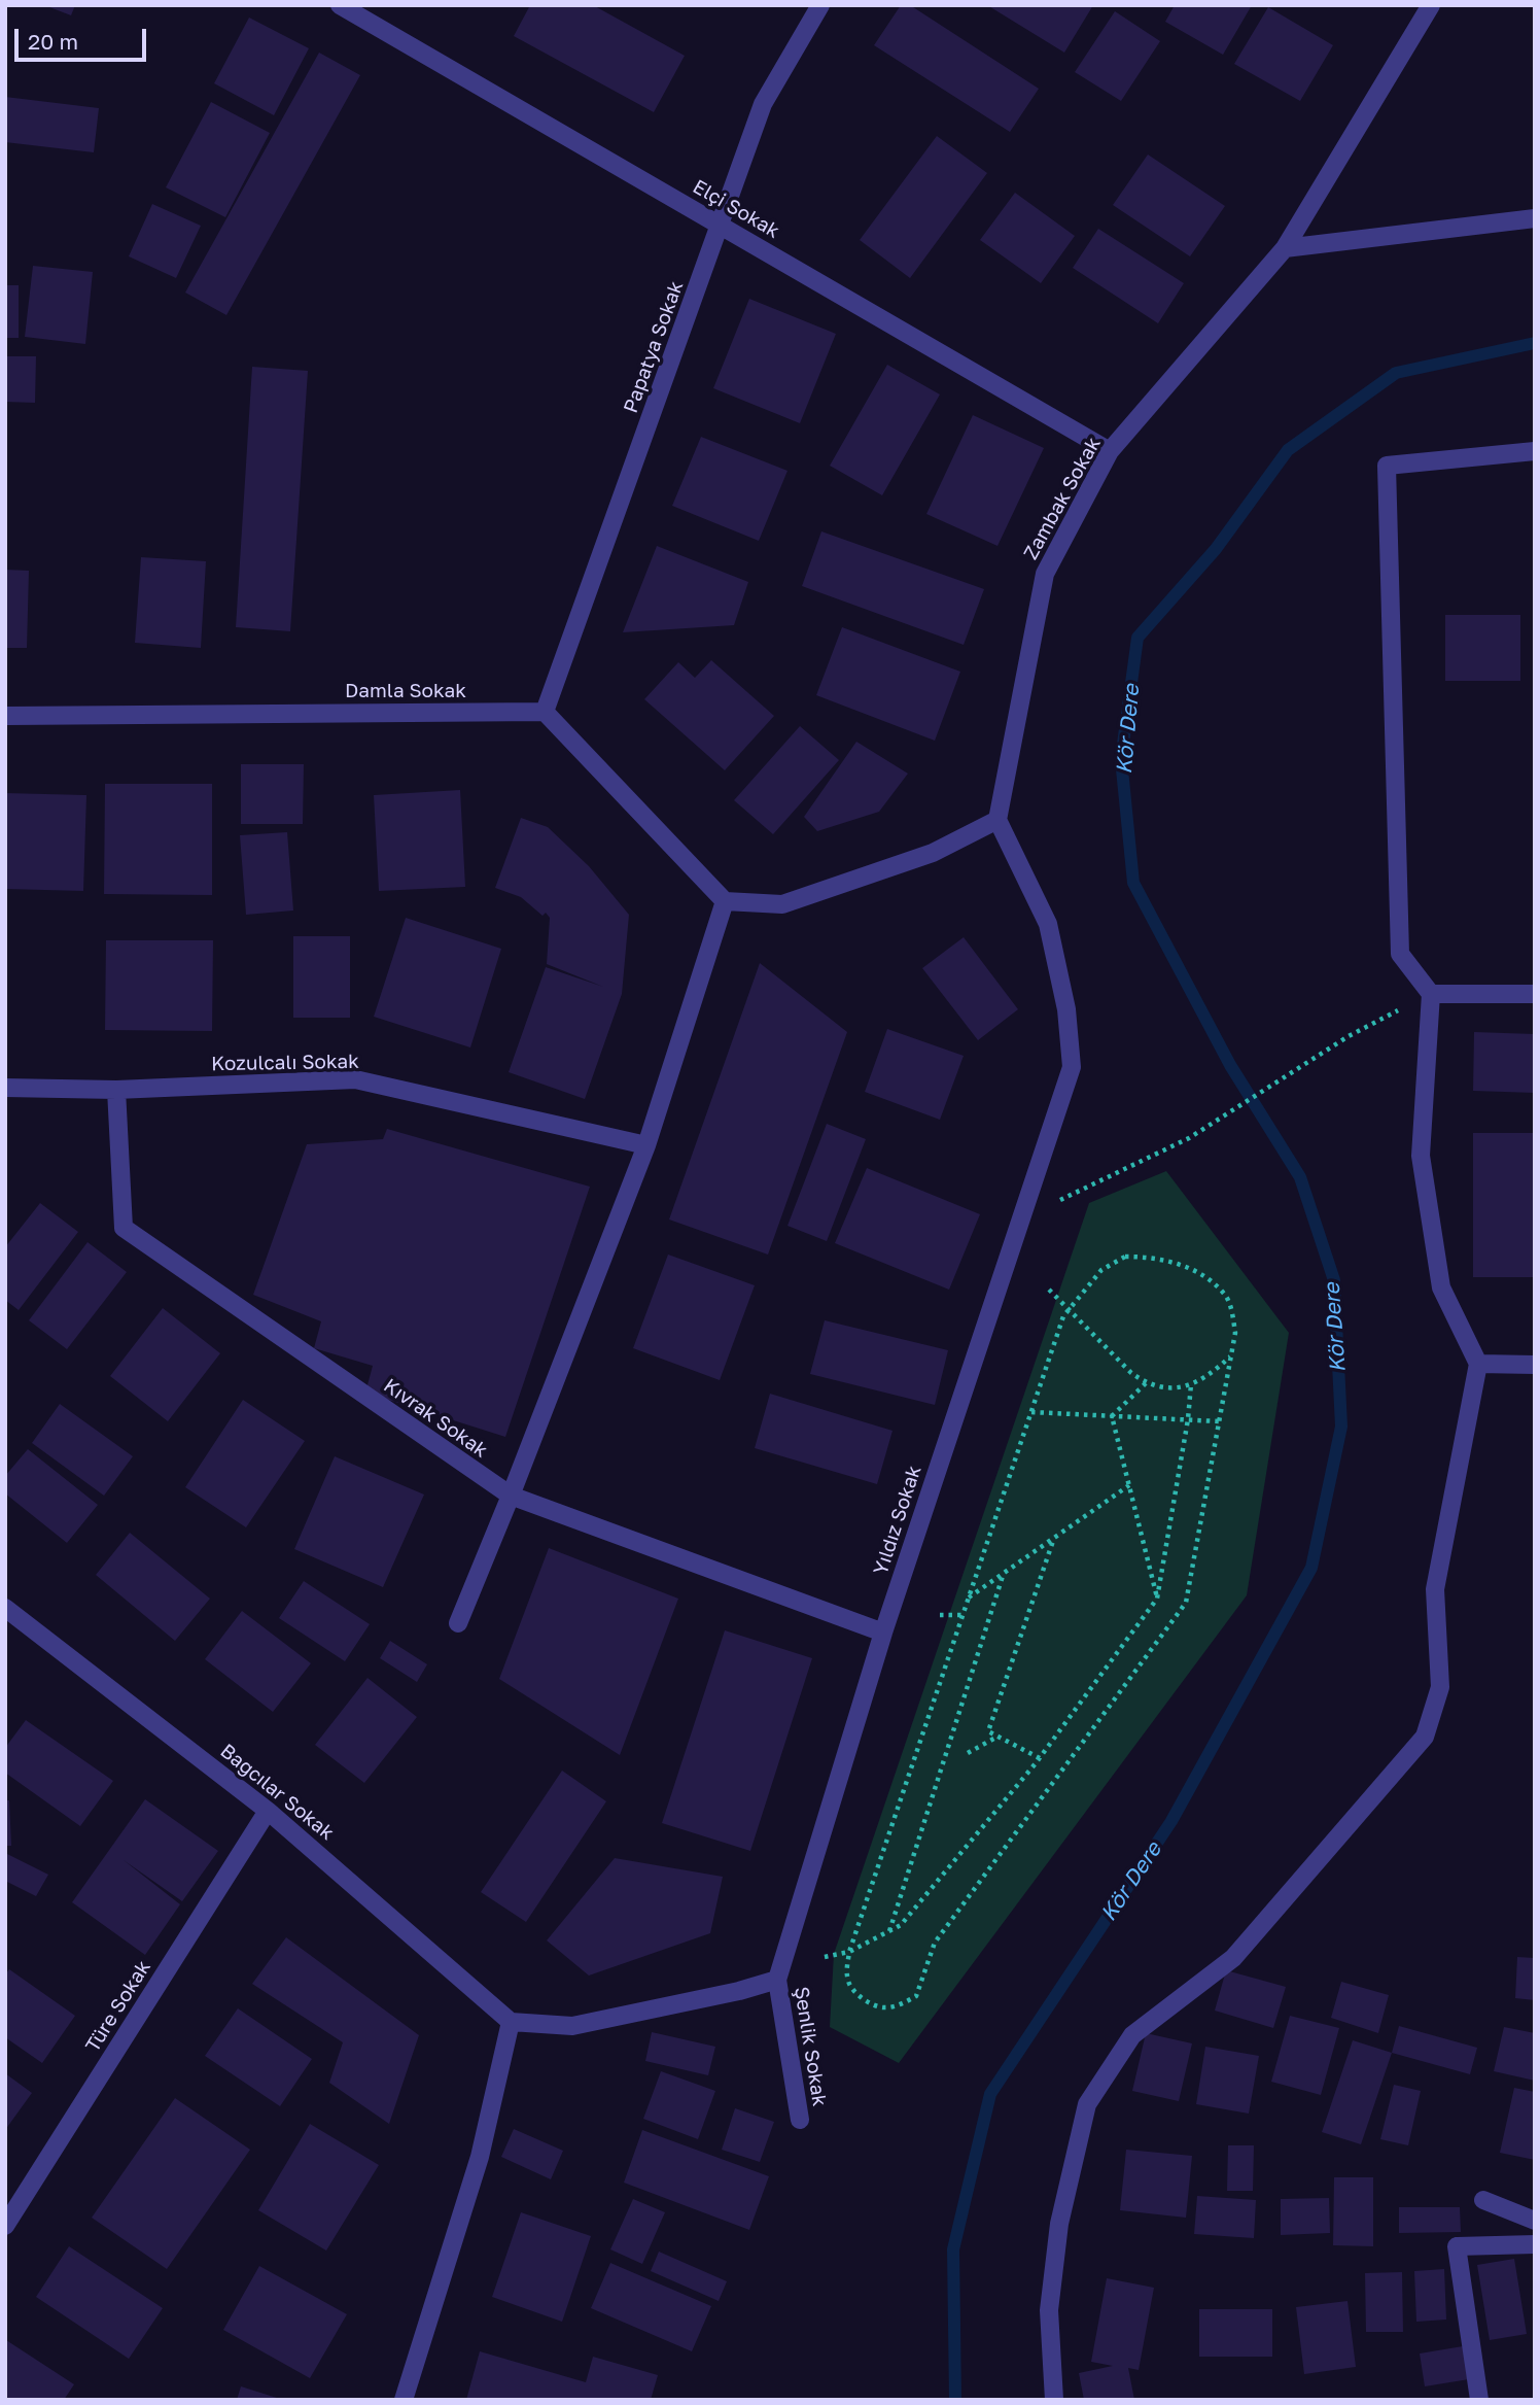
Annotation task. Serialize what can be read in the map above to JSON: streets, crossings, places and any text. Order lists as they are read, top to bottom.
{
  "streets": {
    "street": [
      "Elçi Sokak",
      "Papatya Sokak",
      "Zambak Sokak",
      "Damla Sokak",
      "Kozulcalı Sokak",
      "Kıvrak Sokak",
      "Yıldız Sokak",
      "Bağcılar Sokak",
      "Türe Sokak",
      "Şenlik Sokak"
    ]
  },
  "crossings": [
    ["Elçi Sokak", "Papatya Sokak"],
    ["Elçi Sokak", "Zambak Sokak"],
    ["Papatya Sokak", "Damla Sokak"],
    ["Zambak Sokak", "Yıldız Sokak"],
    ["Kozulcalı Sokak", "Kıvrak Sokak"],
    ["Kıvrak Sokak", "Yıldız Sokak"],
    ["Yıldız Sokak", "Şenlik Sokak"],
    ["Bağcılar Sokak", "Türe Sokak"]
  ],
  "water": ["Kör Dere"],
  "scale_bar": "20 m"
}
